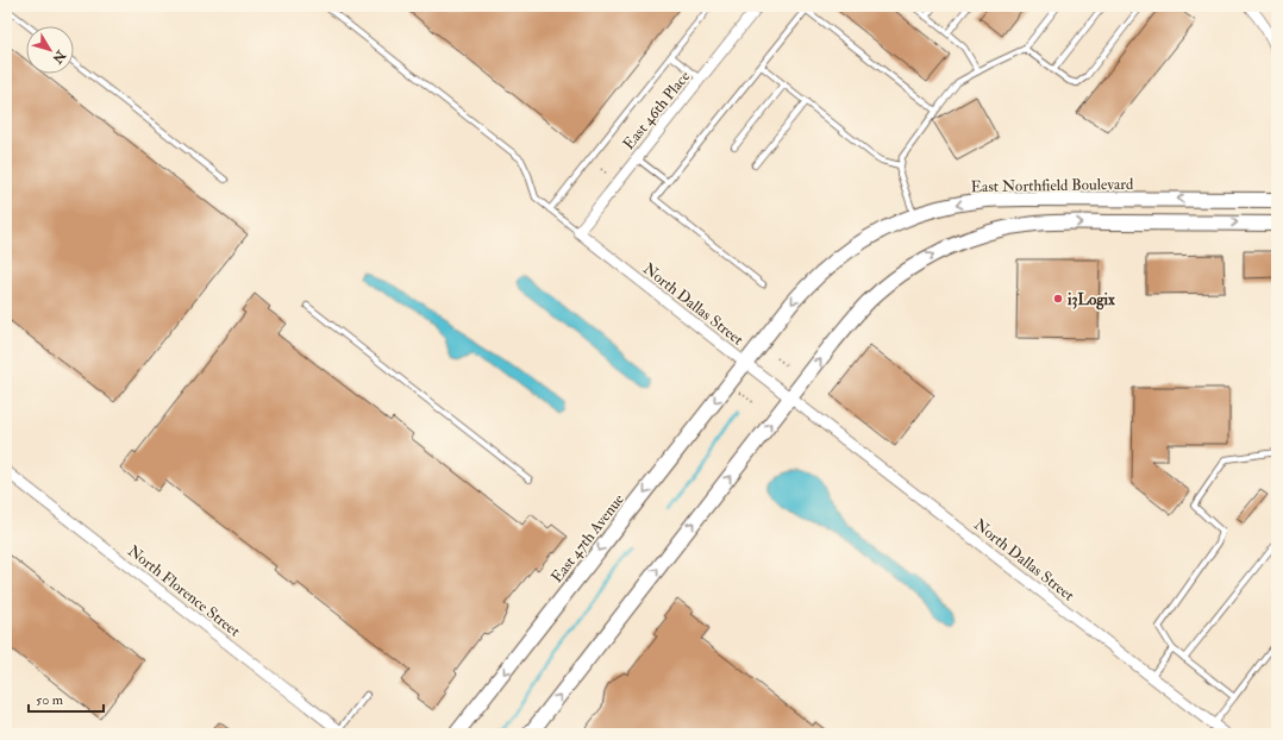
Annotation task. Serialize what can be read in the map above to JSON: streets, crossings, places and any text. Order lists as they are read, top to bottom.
{
  "streets": {
    "main road": ["East Northfield Boulevard", "East 47th Avenue"],
    "street": ["East 46th Place", "North Dallas Street", "North Florence Street"]
  },
  "crossings": [
    ["East 46th Place", "North Dallas Street"],
    ["East Northfield Boulevard", "North Dallas Street"],
    ["East Northfield Boulevard", "East 47th Avenue"],
    ["North Dallas Street", "East 47th Avenue"]
  ],
  "places": ["i3Logix"],
  "scale_bar": "50 m",
  "north": "bottom right"
}
